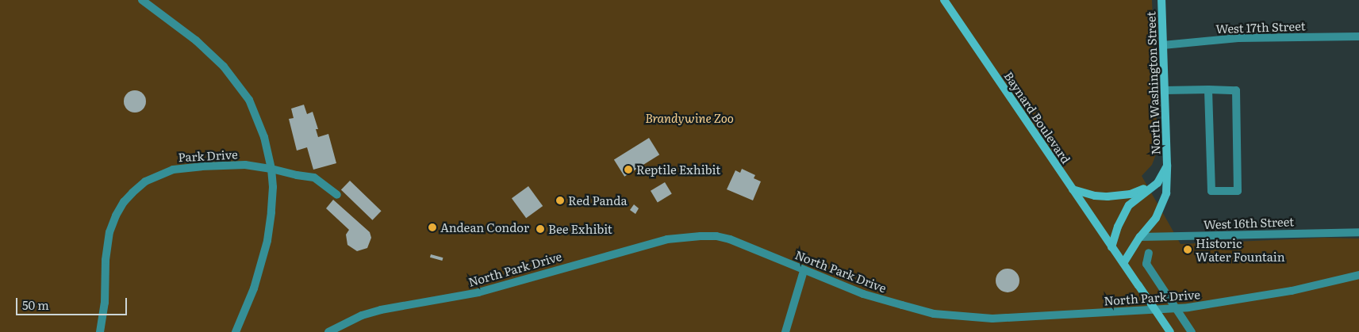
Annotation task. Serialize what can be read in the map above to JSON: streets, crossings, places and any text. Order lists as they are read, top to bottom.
{
  "streets": {
    "street": [
      "West 17th Street",
      "North Washington Street",
      "Baynard Boulevard",
      "Park Drive",
      "West 16th Street",
      "North Park Drive"
    ]
  },
  "crossings": [
    ["West 17th Street", "North Washington Street"],
    ["North Washington Street", "Baynard Boulevard"],
    ["North Washington Street", "West 16th Street"]
  ],
  "parks": ["Brandywine Zoo"],
  "places": [
    "Reptile Exhibit",
    "Red Panda",
    "Andean Condor",
    "Bee Exhibit",
    "Historic Water Fountain"
  ],
  "scale_bar": "50 m"
}
